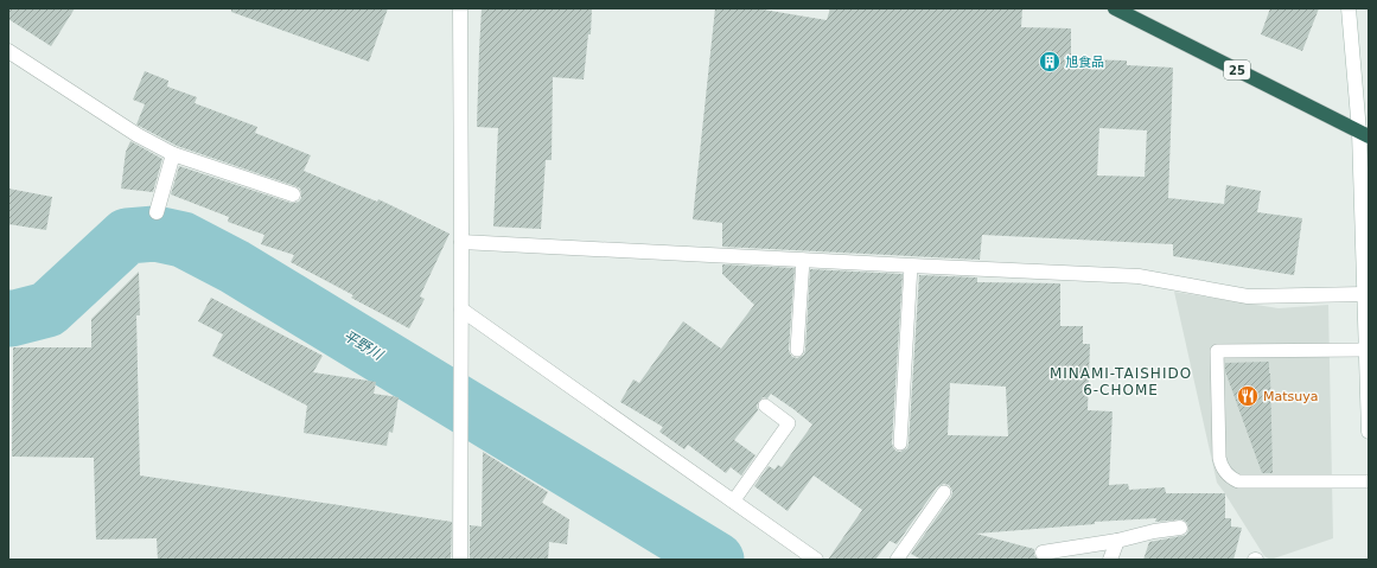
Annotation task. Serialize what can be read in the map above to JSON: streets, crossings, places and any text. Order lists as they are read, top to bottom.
{
  "streets": {
    "highway": ["25"]
  },
  "districts": ["MINAMI-TAISHIDO 6-CHOME"],
  "water": ["平野川"],
  "places": {
    "building": ["旭食品"],
    "restaurant": ["Matsuya"]
  }
}
